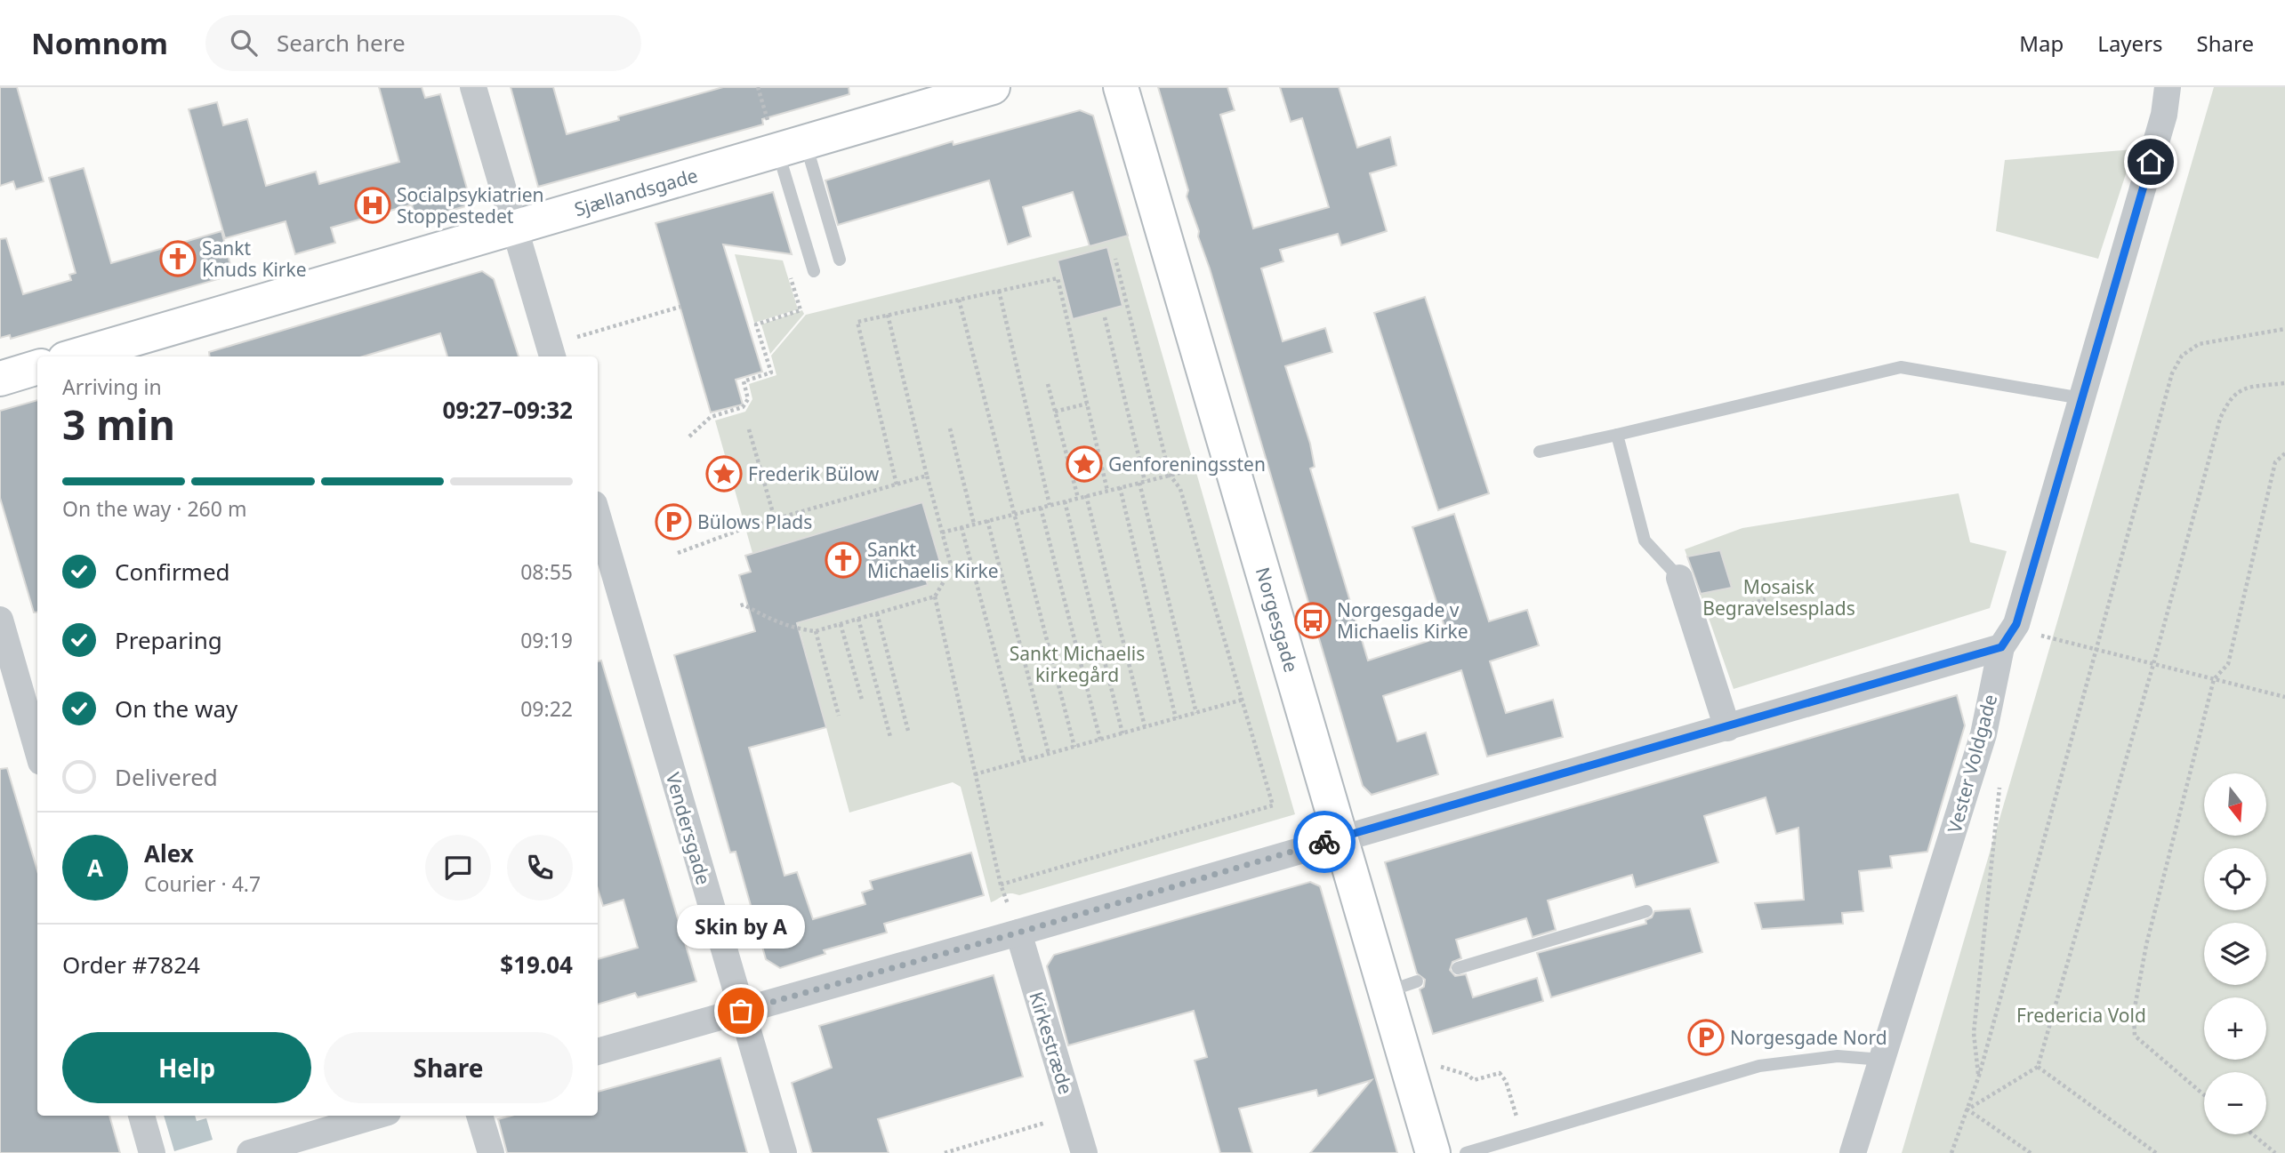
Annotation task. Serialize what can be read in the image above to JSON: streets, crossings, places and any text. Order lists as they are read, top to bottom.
{
  "streets": {
    "street": [
      "Sjællandsgade",
      "Norgesgade",
      "Vester Voldgade",
      "Vendersgade",
      "Kirkestræde"
    ]
  },
  "parks": ["Mosaisk Begravelsesplads", "Sankt Michaelis kirkegård", "Fredericia Vold"],
  "places": {
    "hospital": ["Socialpsykiatrien Stoppestedet"],
    "church": ["Sankt Knuds Kirke", "Sankt Michaelis Kirke"],
    "place": ["Genforeningssten", "Frederik Bülow"],
    "parking": ["Bülows Plads", "Norgesgade Nord"],
    "bus stop": ["Norgesgade v Michaelis Kirke"],
    "other": ["Skin by A"]
  },
  "north": "bottom",
  "page": {
    "header": "Nomnom",
    "search": "Search here",
    "nav": ["Map", "Layers", "Share"],
    "heading": ["3 min", "Arriving in", "09:27–09:32"],
    "panel": [
      "Alex",
      "Courier · 4.7",
      "Order #7824",
      "$19.04"
    ],
    "bar": "On the way · 260 m",
    "list": [
      ["Confirmed", "08:55"],
      ["Preparing", "09:19"],
      ["On the way", "09:22"],
      "Delivered"
    ],
    "map_buttons": ["+", "−"],
    "round": "A",
    "bubble": "Skin by A",
    "buttons": ["Help", "Share"]
  }
}
